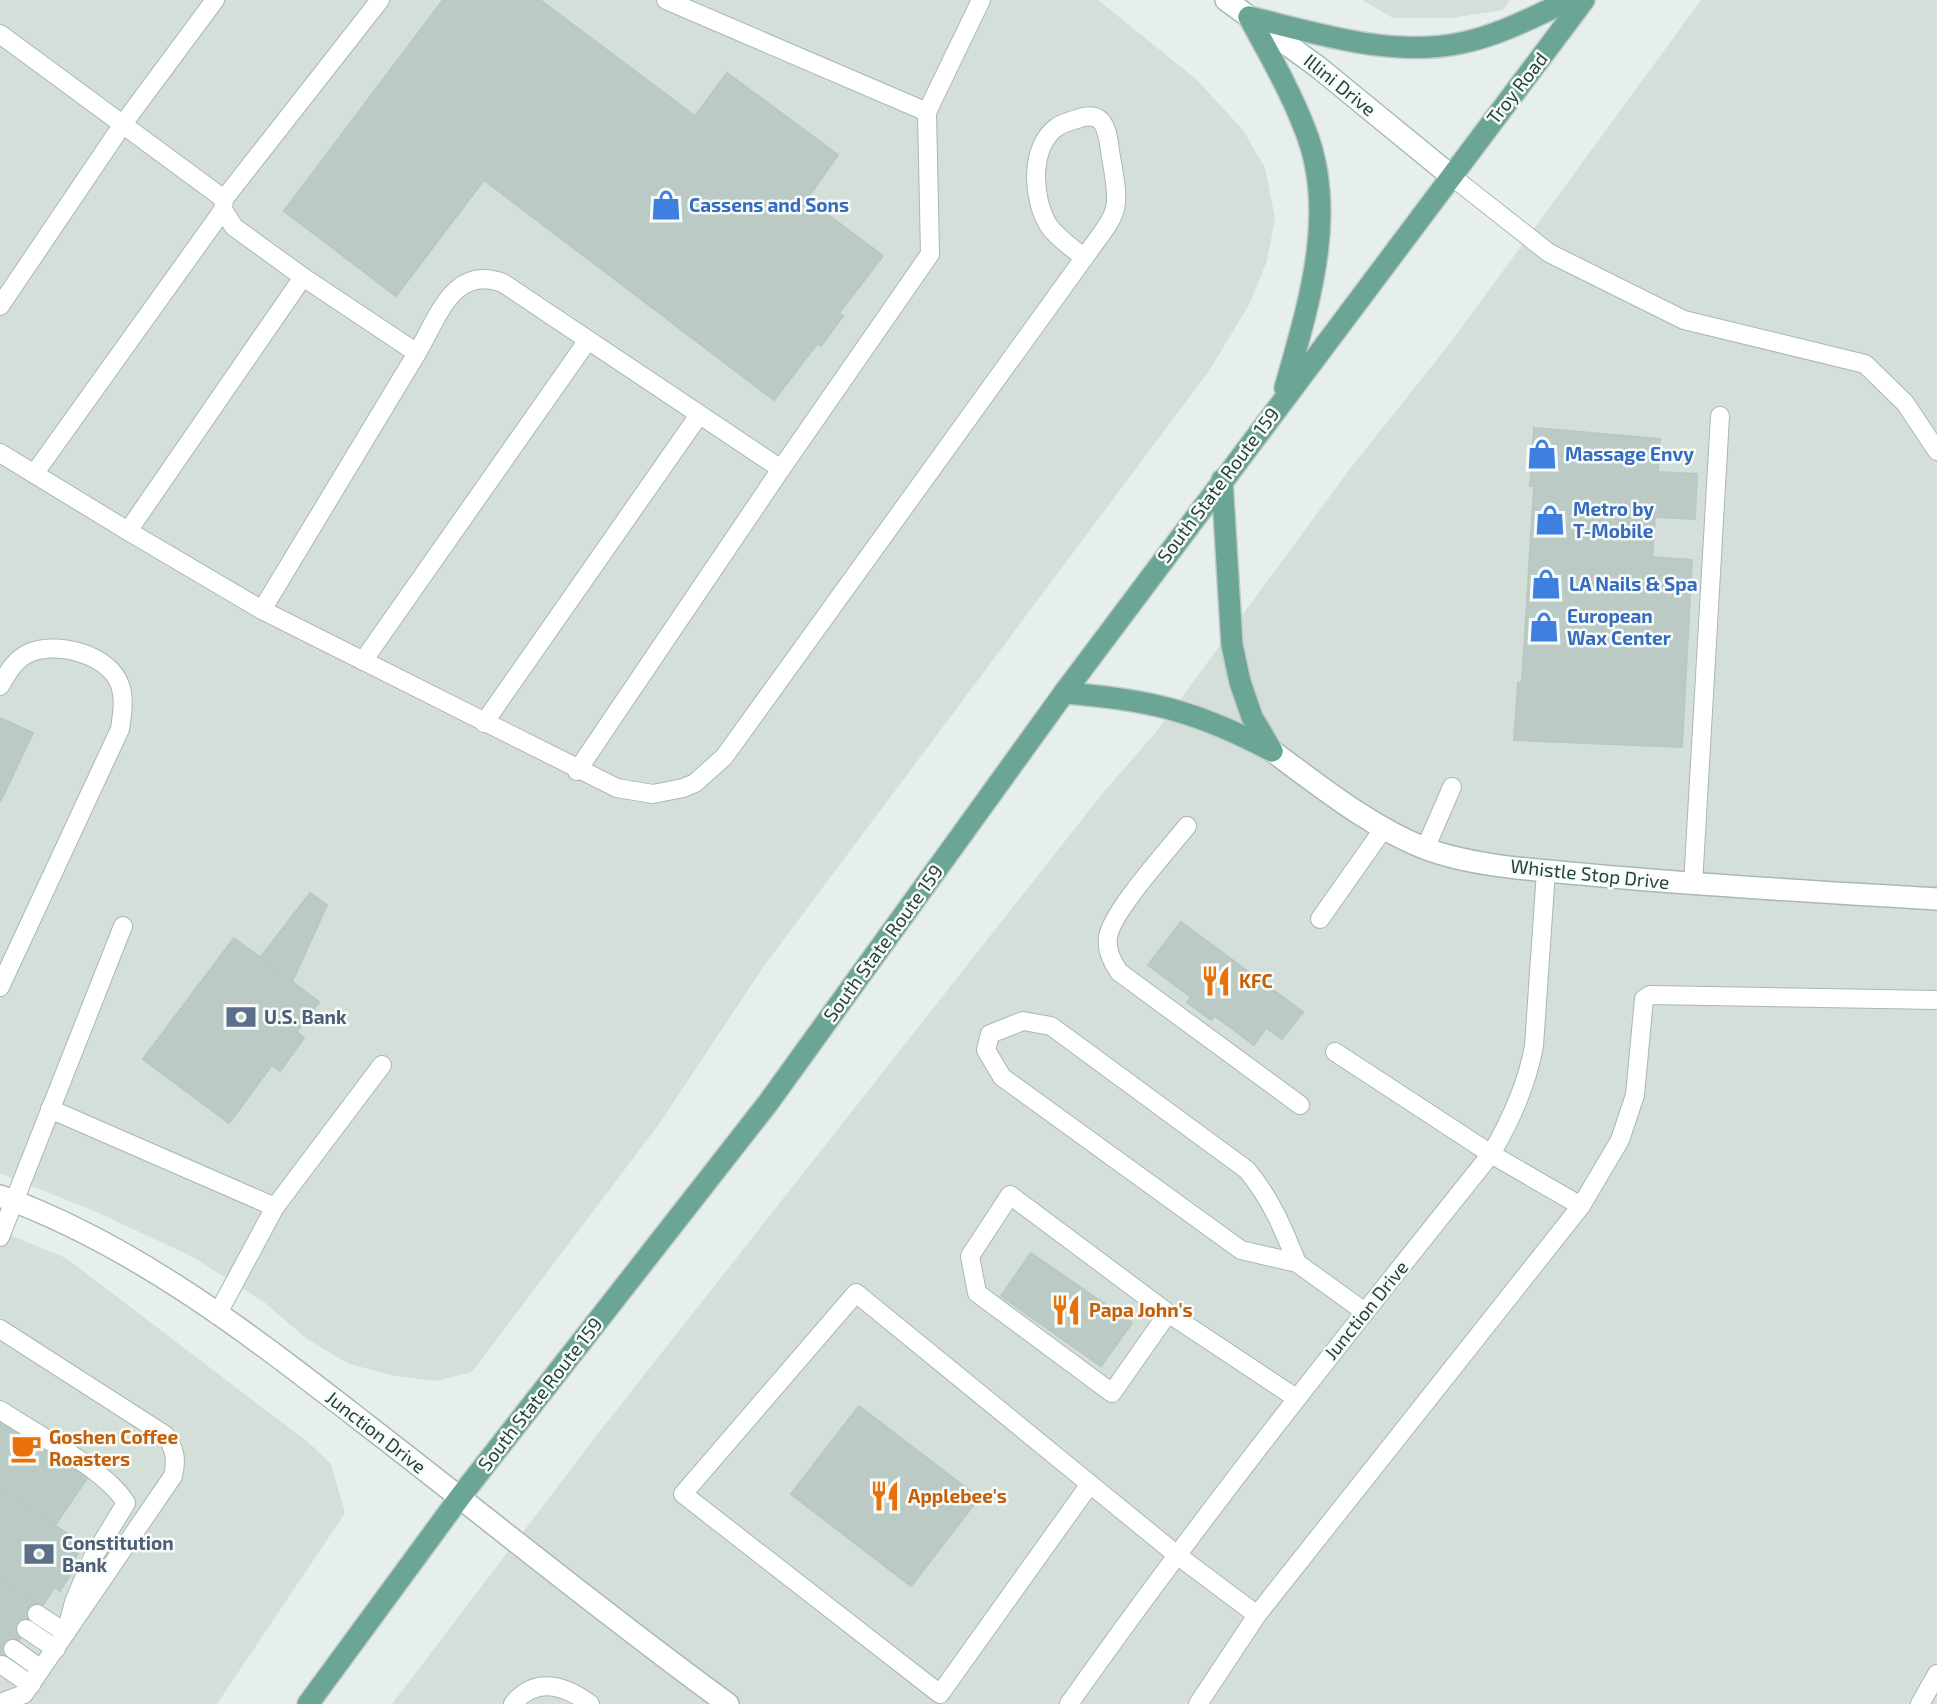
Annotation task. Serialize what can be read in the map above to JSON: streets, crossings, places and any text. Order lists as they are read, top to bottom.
{
  "streets": {
    "main road": ["Troy Road", "South State Route 159", "Whistle Stop Drive"],
    "street": ["Illini Drive", "Junction Drive"]
  },
  "crossings": [
    ["Illini Drive", "Troy Road"],
    ["Illini Drive", "South State Route 159"],
    ["Troy Road", "South State Route 159"],
    ["South State Route 159", "Whistle Stop Drive"],
    ["South State Route 159", "Junction Drive"],
    ["Whistle Stop Drive", "Junction Drive"]
  ],
  "places": {
    "shop": [
      "Cassens and Sons",
      "Massage Envy",
      "Metro by T-Mobile",
      "LA Nails & Spa",
      "European Wax Center"
    ],
    "restaurant": ["KFC", "Papa John's", "Applebee's"],
    "bank": ["U.S. Bank", "Constitution Bank"],
    "cafe": ["Goshen Coffee Roasters"]
  }
}
